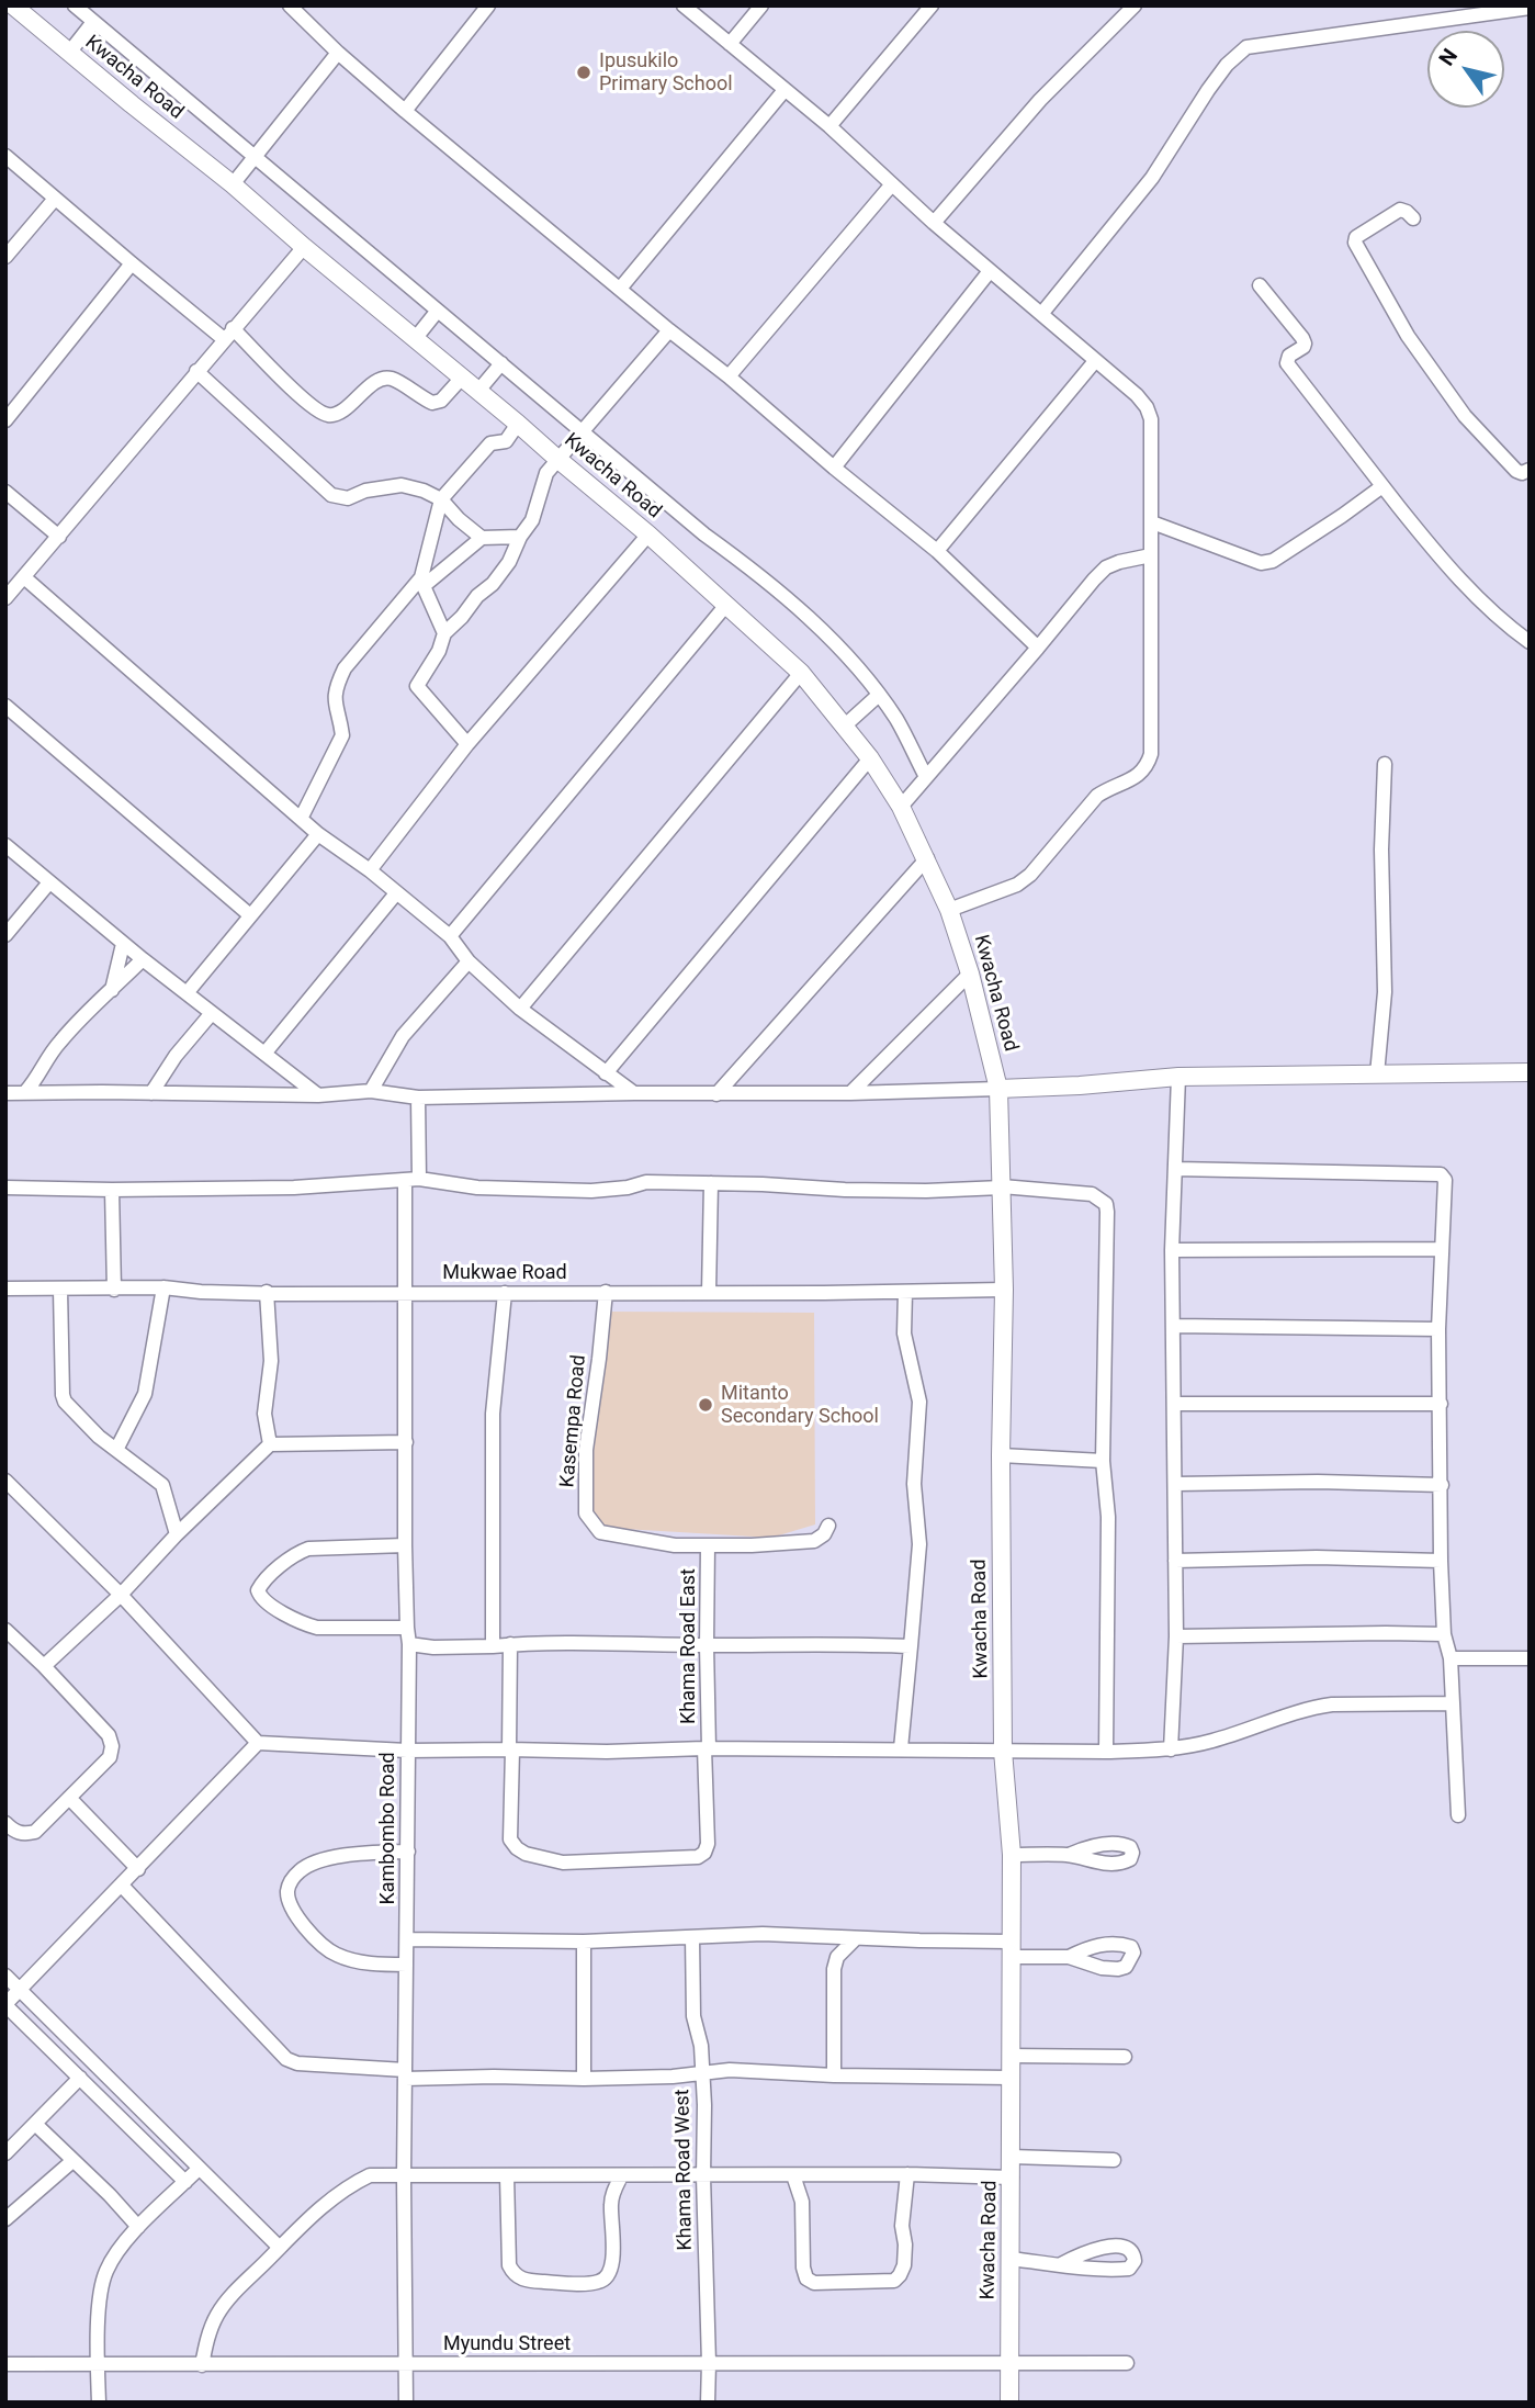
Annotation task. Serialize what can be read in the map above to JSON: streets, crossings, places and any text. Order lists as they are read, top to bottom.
{
  "streets": {
    "main road": ["Kwacha Road"],
    "street": [
      "Mukwae Road",
      "Kasempa Road",
      "Khama Road East",
      "Kambombo Road",
      "Khama Road West",
      "Myundu Street"
    ]
  },
  "crossings": [
    ["Kwacha Road", "Mukwae Road"],
    ["Kwacha Road", "Myundu Street"],
    ["Mukwae Road", "Kasempa Road"],
    ["Mukwae Road", "Kambombo Road"],
    ["Kasempa Road", "Khama Road East"],
    ["Kambombo Road", "Myundu Street"],
    ["Khama Road West", "Myundu Street"]
  ],
  "places": ["Ipusukilo Primary School", "Mitanto Secondary School"],
  "north": "top left"
}
